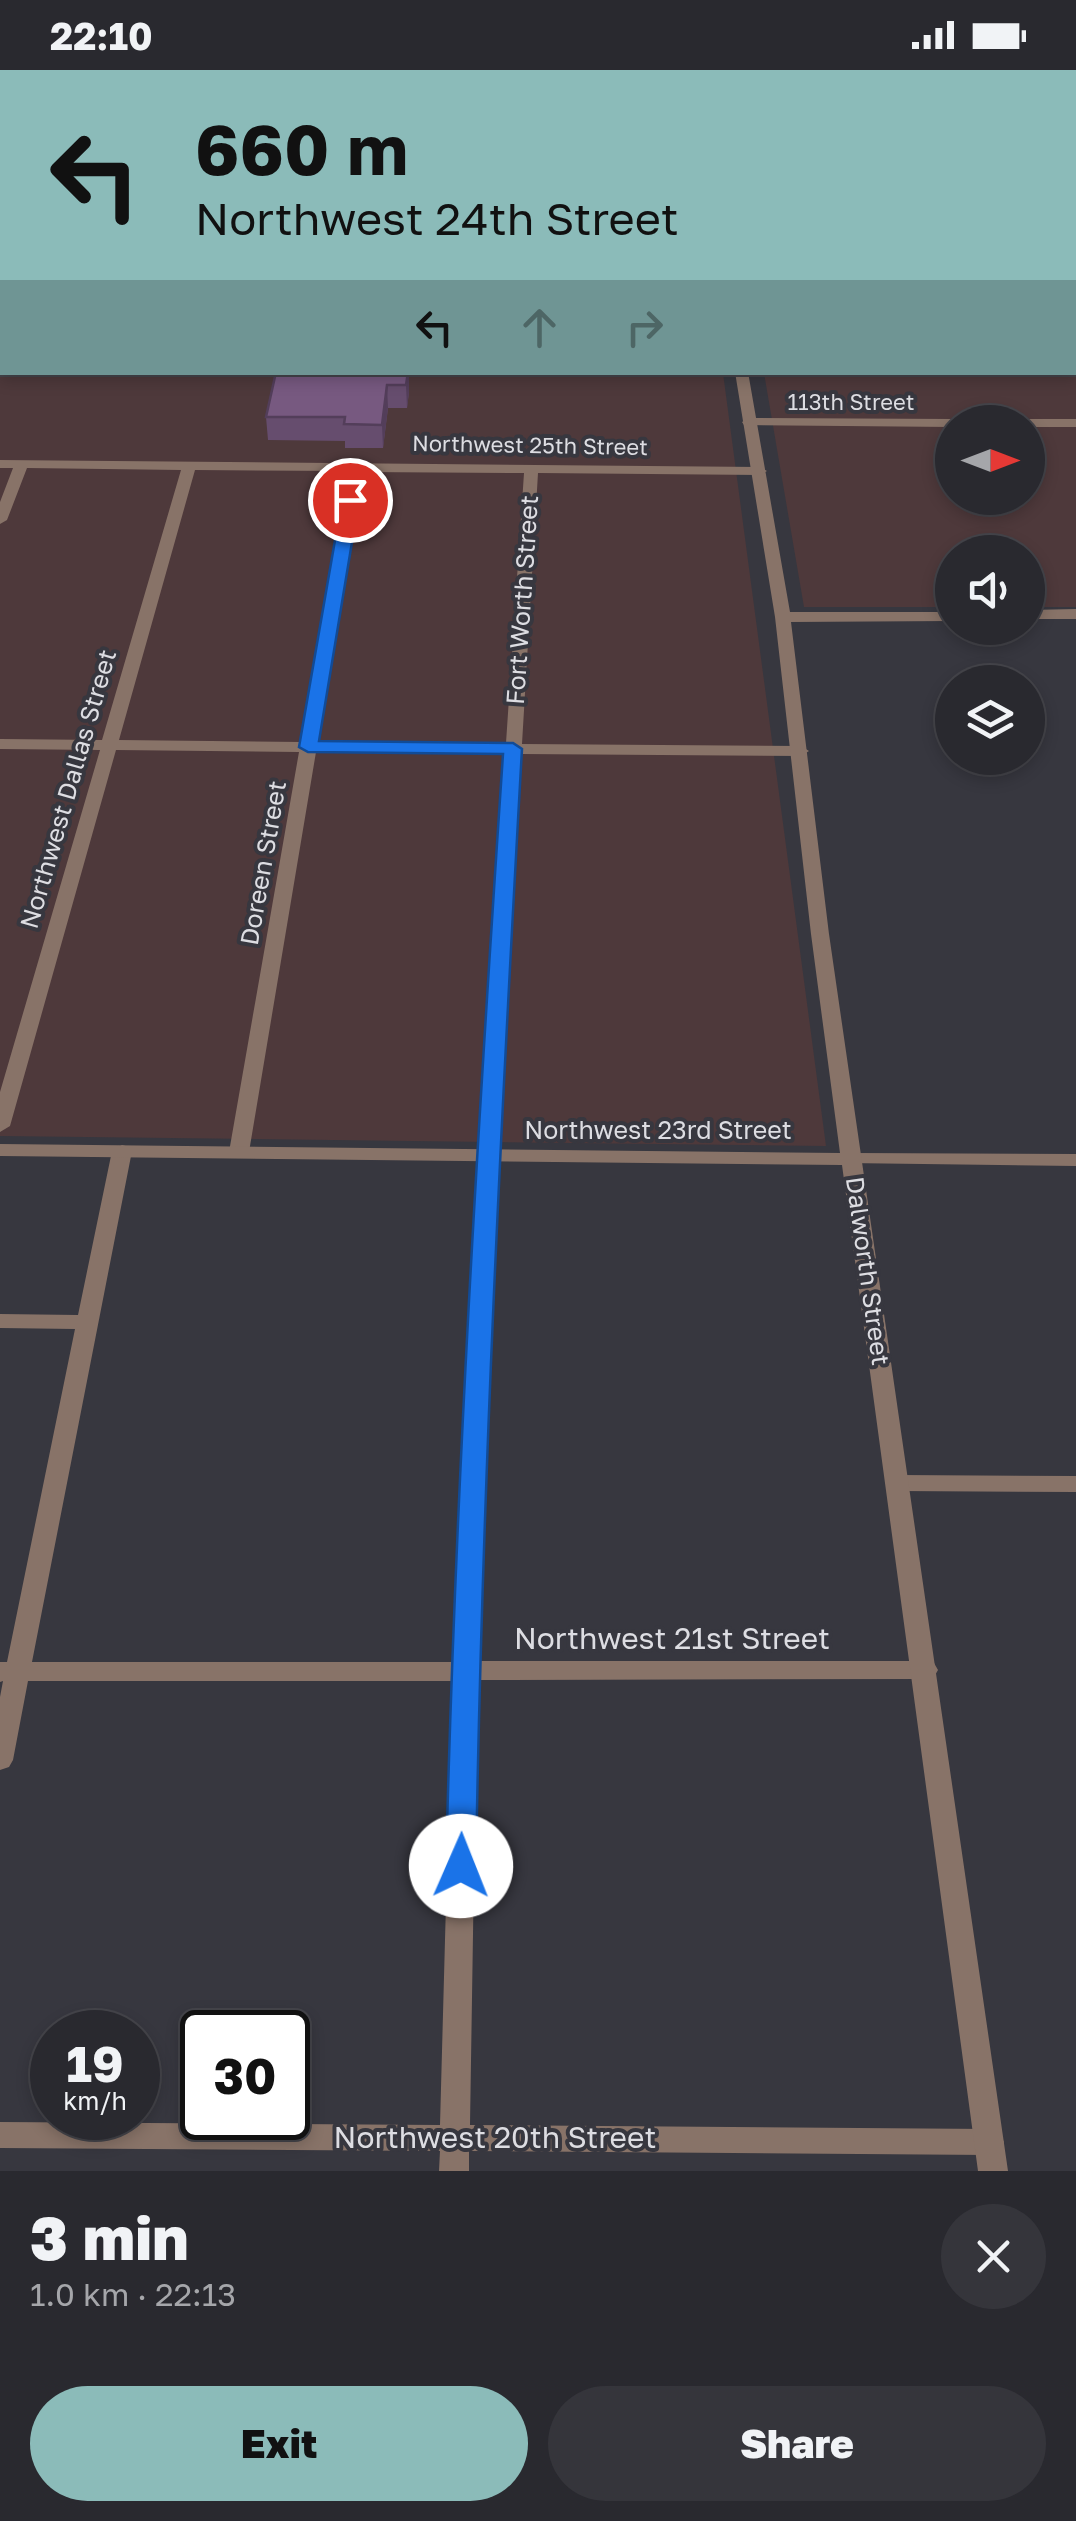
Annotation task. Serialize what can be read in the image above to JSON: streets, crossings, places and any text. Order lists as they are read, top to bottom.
{
  "streets": {
    "street": [
      "113th Street",
      "Northwest 25th Street",
      "Fort Worth Street",
      "Northwest Dallas Street",
      "Doreen Street",
      "Northwest 23rd Street",
      "Dalworth Street",
      "Northwest 21st Street",
      "Northwest 20th Street"
    ]
  },
  "crossings": [
    ["113th Street", "Dalworth Street"],
    ["Northwest 25th Street", "Fort Worth Street"],
    ["Northwest 25th Street", "Northwest Dallas Street"],
    ["Northwest 25th Street", "Doreen Street"],
    ["Northwest 25th Street", "Dalworth Street"],
    ["Fort Worth Street", "Northwest 23rd Street"],
    ["Fort Worth Street", "Northwest 21st Street"],
    ["Fort Worth Street", "Northwest 20th Street"],
    ["Doreen Street", "Northwest 23rd Street"],
    ["Northwest 23rd Street", "Dalworth Street"],
    ["Dalworth Street", "Northwest 21st Street"],
    ["Dalworth Street", "Northwest 20th Street"]
  ],
  "north": "right",
  "page": {
    "status": "22:10",
    "turn": ["660 m", "Northwest 24th Street"],
    "speed": "19 km/h",
    "limit": "30",
    "heading": ["3 min", "1.0 km · 22:13"],
    "buttons": ["Exit", "Share"]
  }
}
